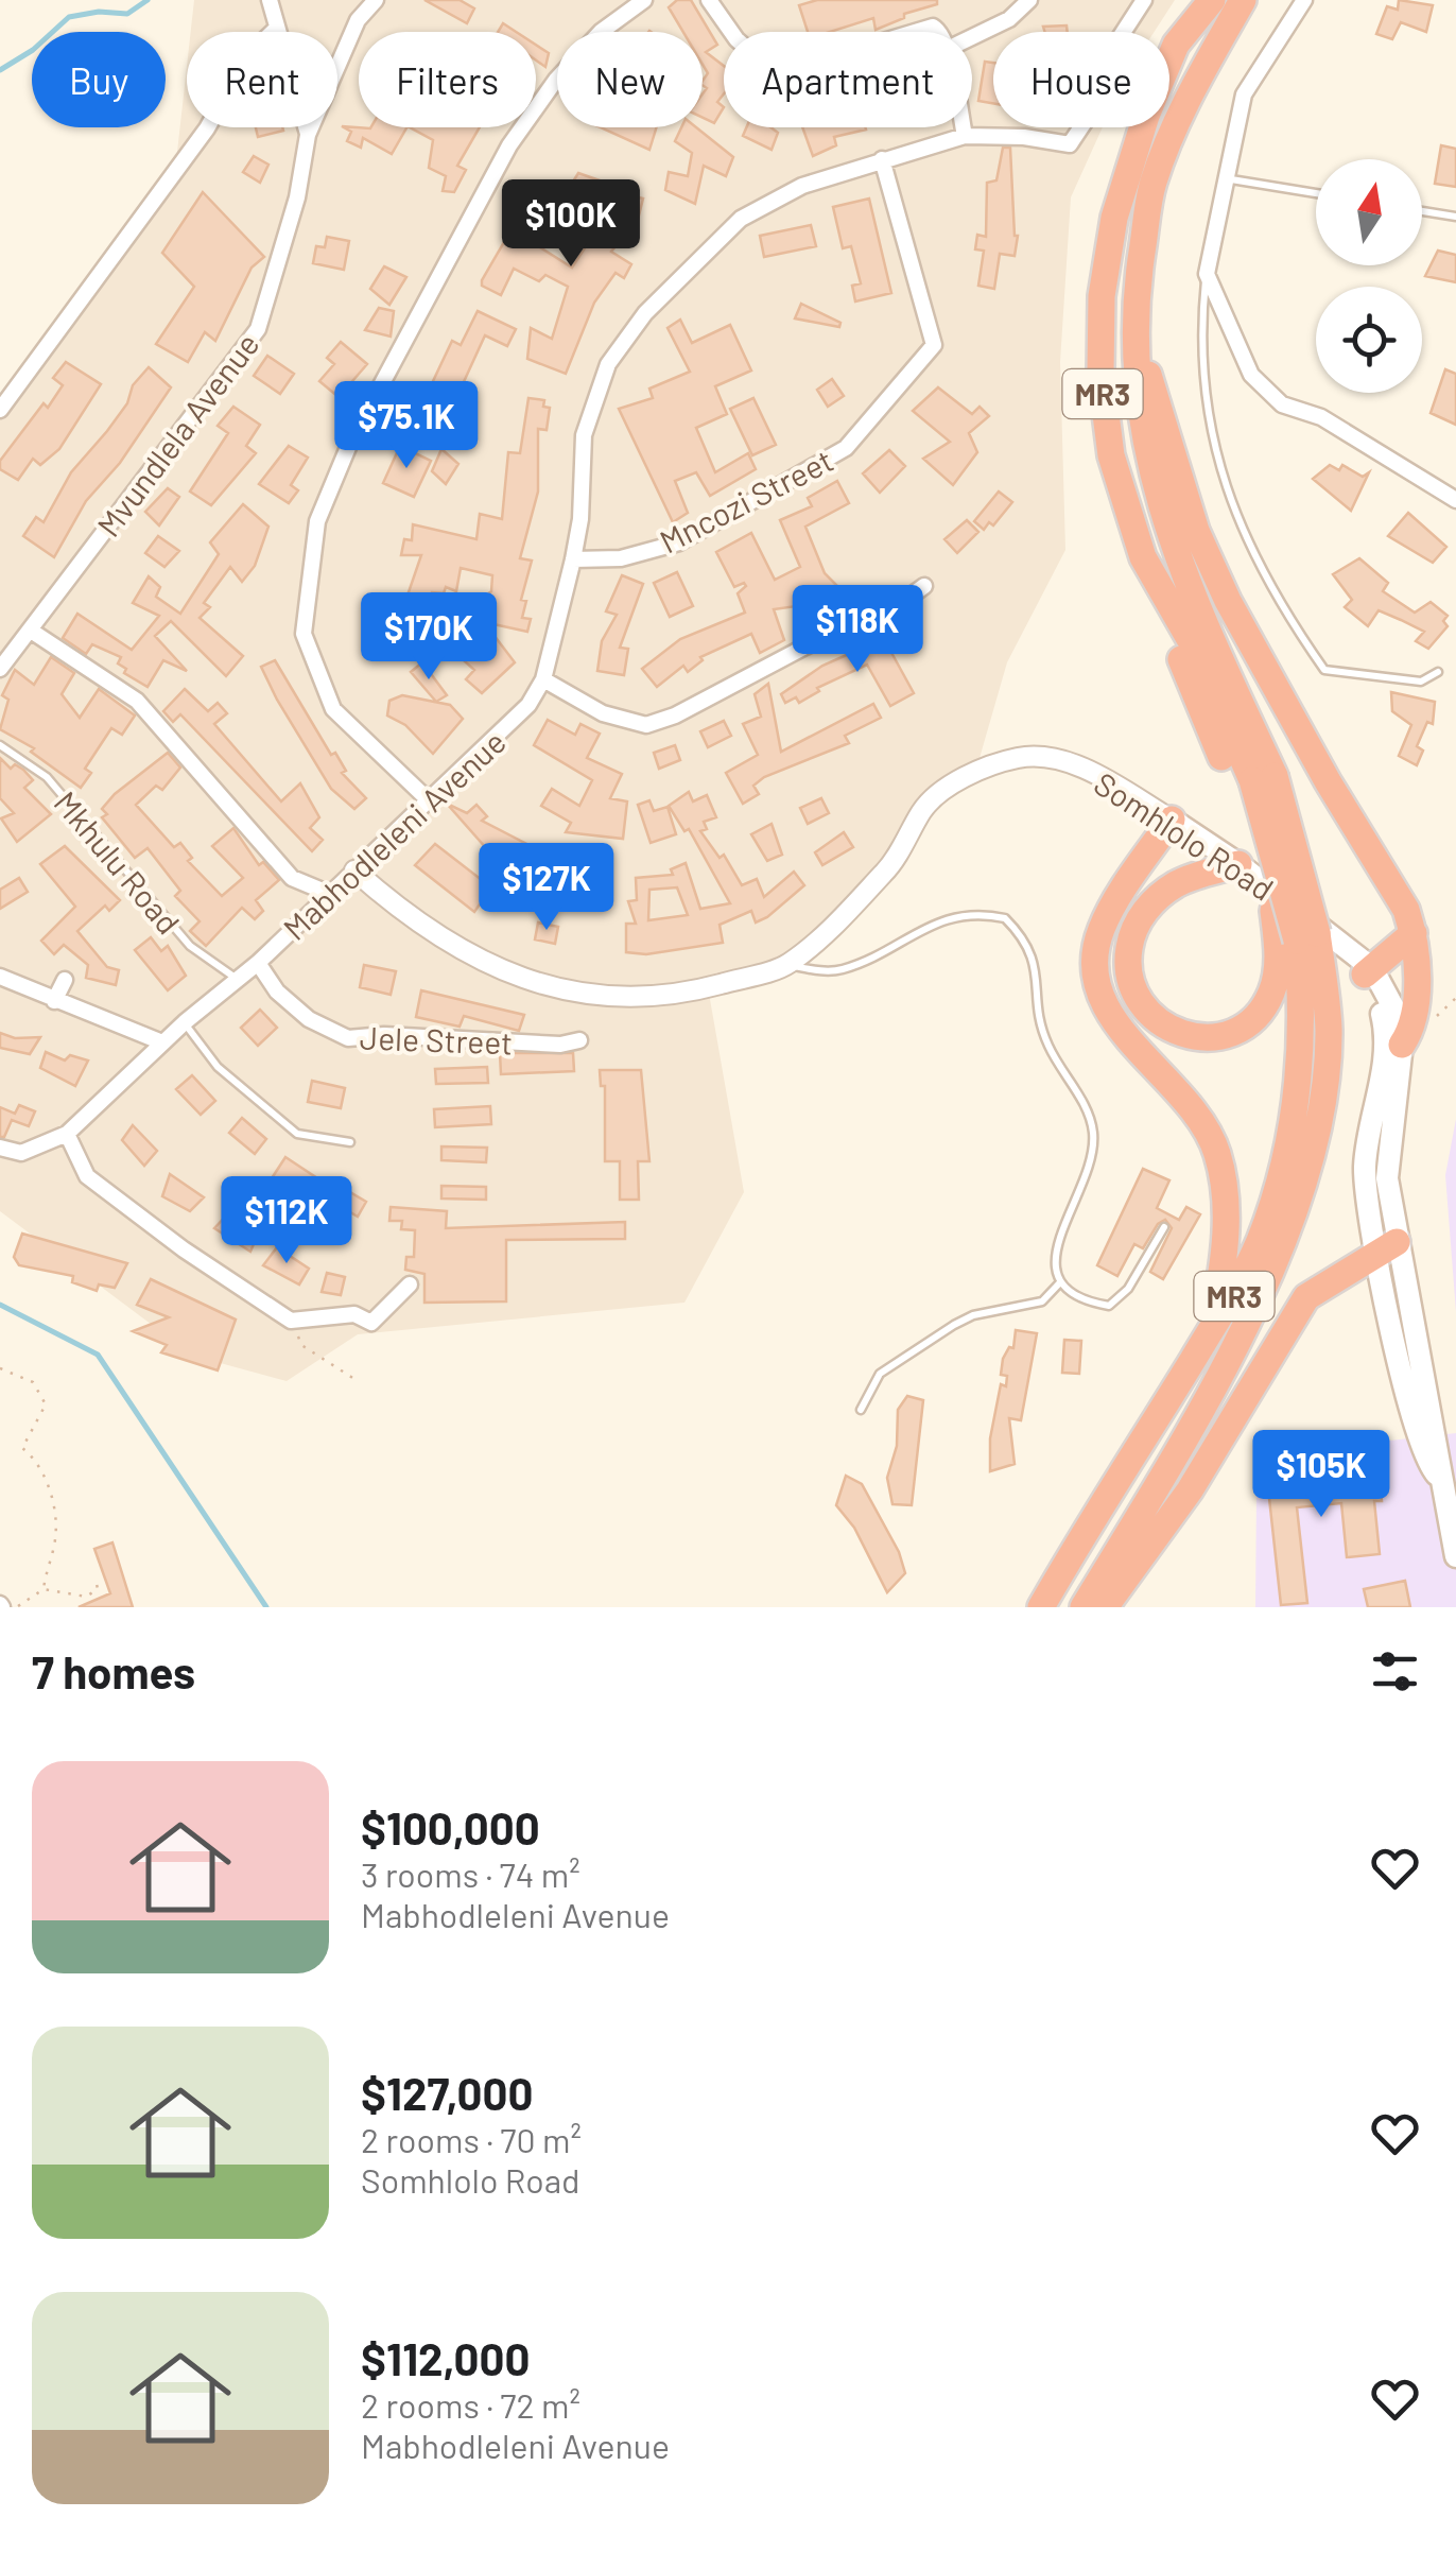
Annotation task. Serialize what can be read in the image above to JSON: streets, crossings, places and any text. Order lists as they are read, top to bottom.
{
  "streets": {
    "highway": ["MR3"],
    "main road": ["Somhlolo Road"],
    "street": [
      "Mvundlela Avenue",
      "Mncozi Street",
      "Mabhodleleni Avenue",
      "Jele Street"
    ],
    "lane": ["Mkhulu Road"]
  },
  "crossings": [
    ["Mncozi Street", "Mabhodleleni Avenue"],
    ["Mabhodleleni Avenue", "Somhlolo Road"],
    ["Mabhodleleni Avenue", "Mkhulu Road"],
    ["Mabhodleleni Avenue", "Jele Street"]
  ],
  "north": "top",
  "page": {
    "chip": [
      "Buy",
      "Rent",
      "Filters",
      "New",
      "Apartment",
      "House"
    ],
    "price": [
      "$100K",
      "$75.1K",
      "$118K",
      "$170K",
      "$127K",
      "$112K",
      "$105K"
    ],
    "heading": "7 homes",
    "list": [
      {
        "name": "$100,000",
        "note": "3 rooms · 74 m² · Mabhodleleni Avenue"
      },
      {
        "name": "$127,000",
        "note": "2 rooms · 70 m² · Somhlolo Road"
      },
      {
        "name": "$112,000",
        "note": "2 rooms · 72 m² · Mabhodleleni Avenue"
      }
    ]
  }
}
